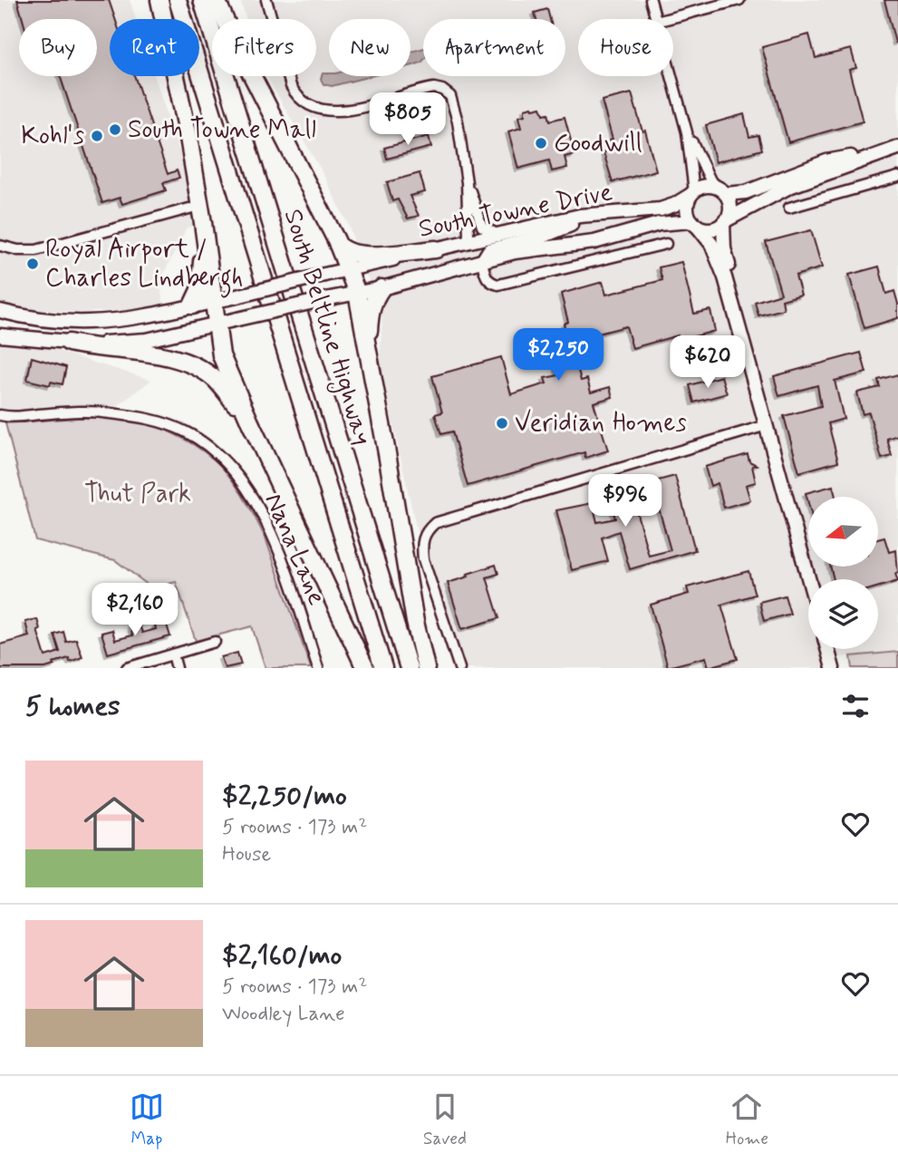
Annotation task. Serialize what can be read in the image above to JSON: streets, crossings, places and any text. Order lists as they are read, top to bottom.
{
  "streets": {
    "highway": ["South Beltline Highway"],
    "street": ["South Towne Drive", "Nana Lane"]
  },
  "parks": ["Thut Park"],
  "places": [
    "South Towne Mall",
    "Kohl's",
    "Goodwill",
    "Royal Airport / Charles Lindbergh",
    "Veridian Homes"
  ],
  "north": "left",
  "page": {
    "chip": [
      "Buy",
      "Rent",
      "Filters",
      "New",
      "Apartment",
      "House"
    ],
    "price": [
      "$805",
      "$2,250",
      "$620",
      "$996",
      "$2,160"
    ],
    "heading": "5 homes",
    "list": [
      {
        "name": "$2,250/mo",
        "note": "5 rooms · 173 m² · House"
      },
      {
        "name": "$2,160/mo",
        "note": "5 rooms · 173 m² · Woodley Lane"
      }
    ],
    "tabs": ["Map", "Saved", "Home"]
  }
}
